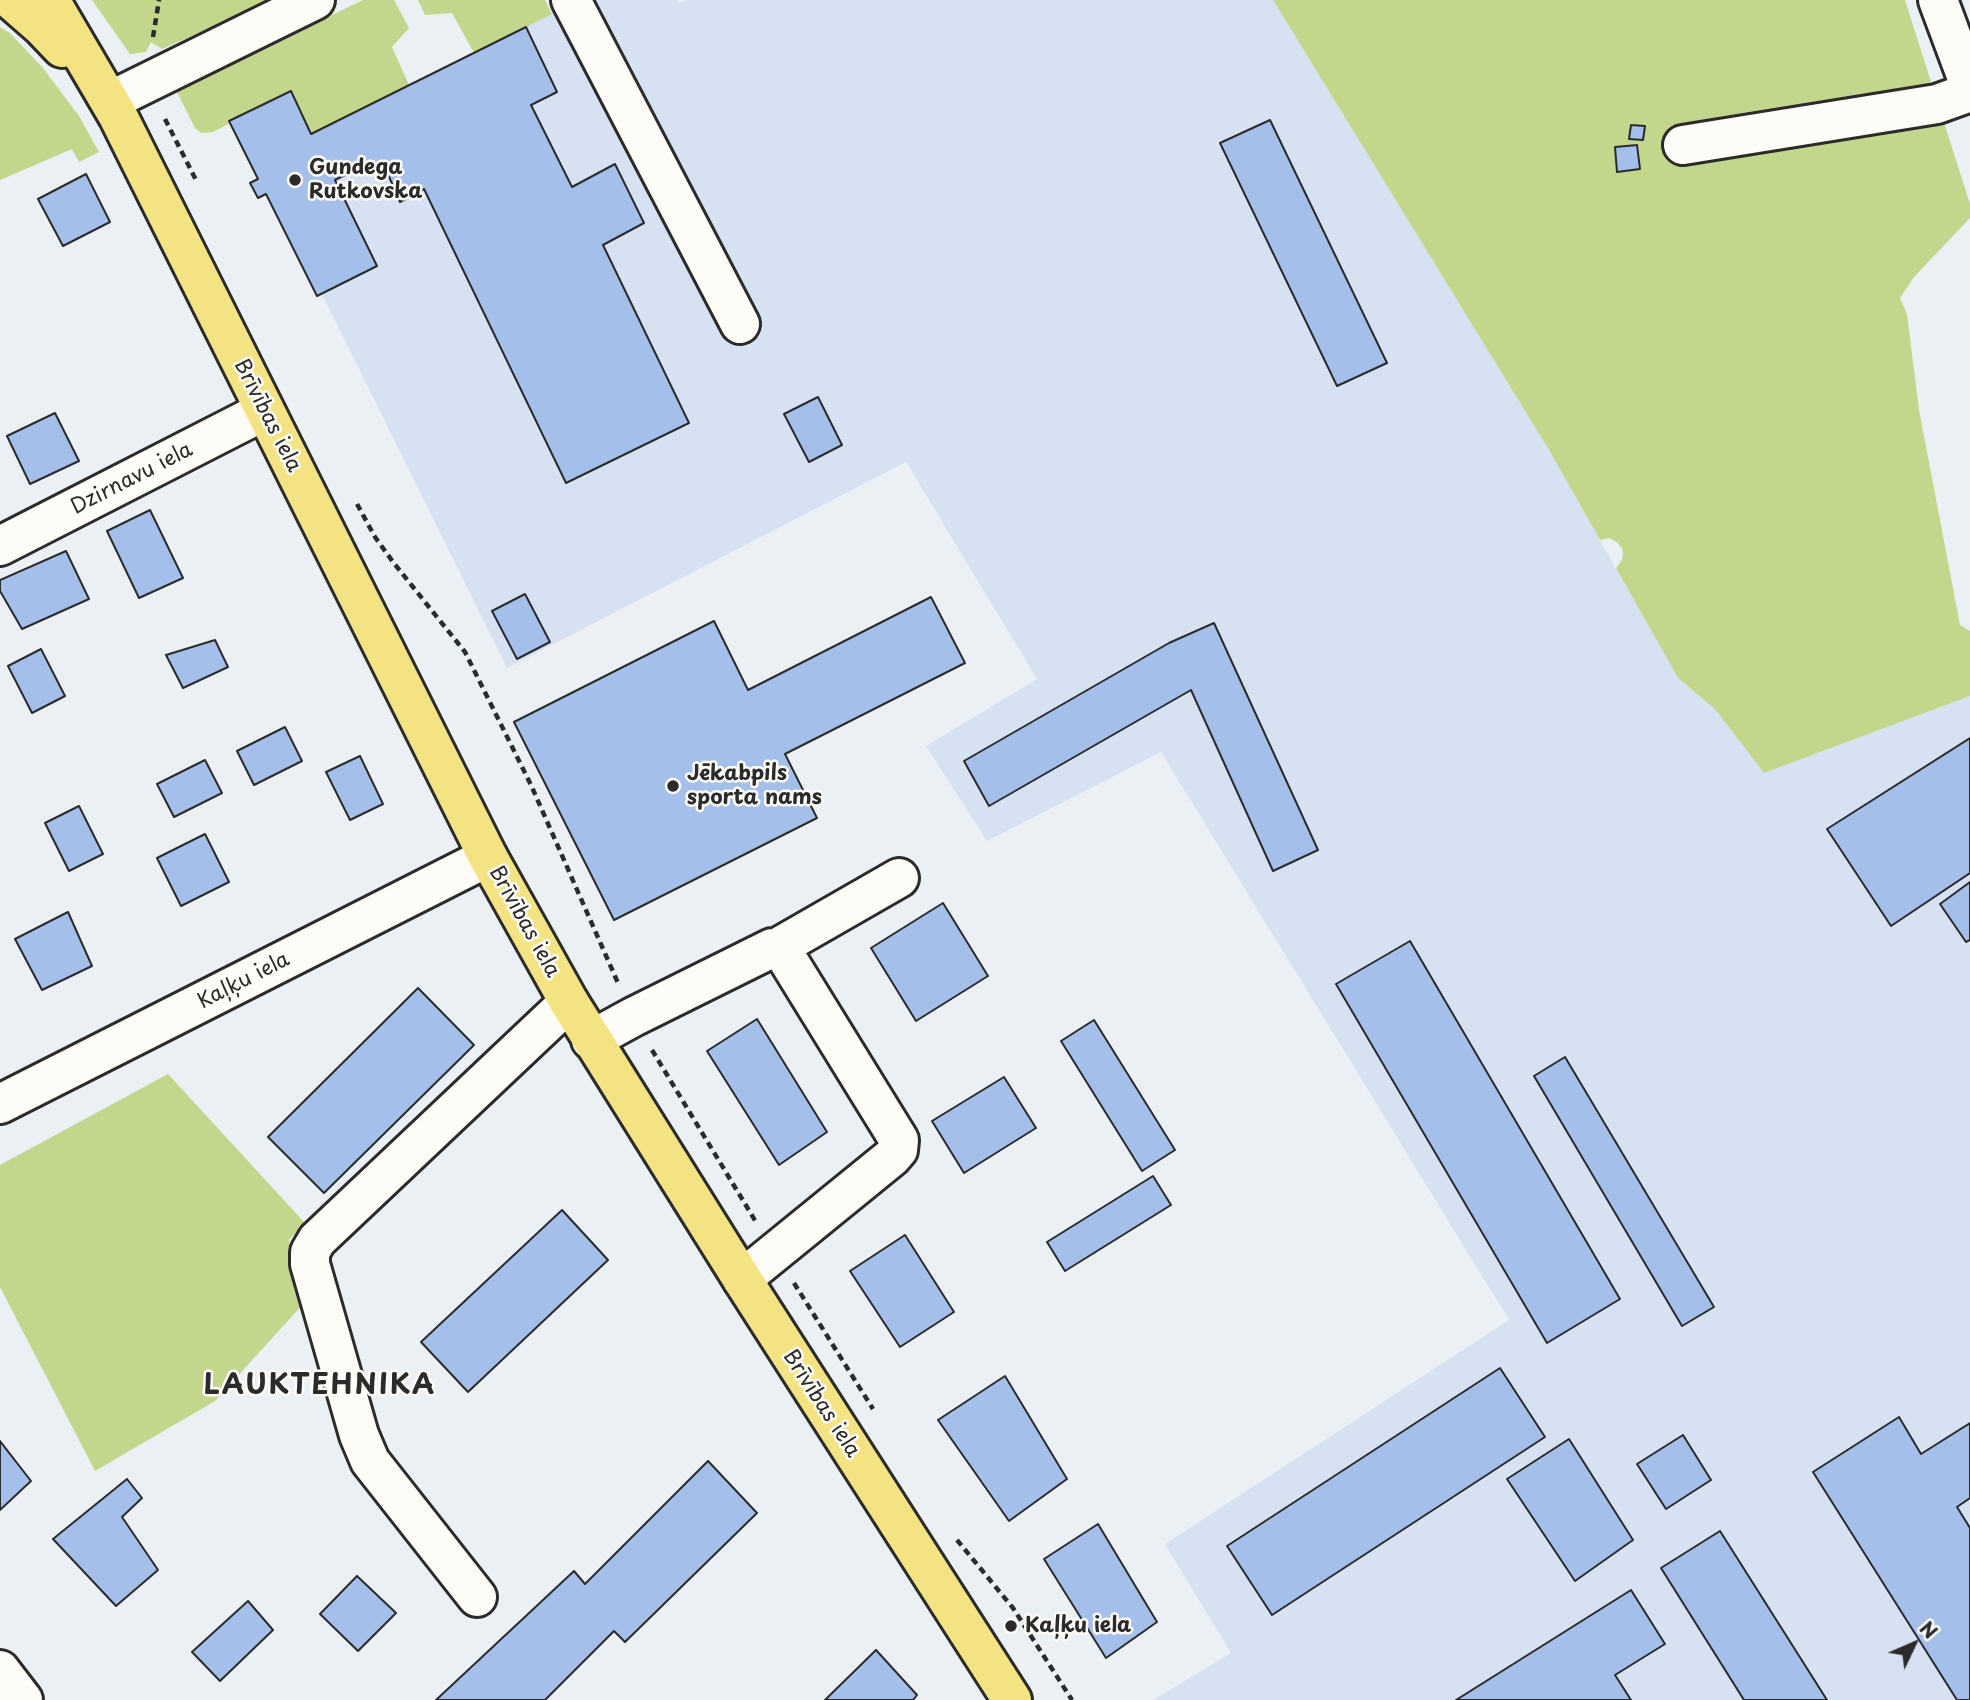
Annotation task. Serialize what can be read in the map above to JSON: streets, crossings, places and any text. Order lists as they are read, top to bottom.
{
  "streets": {
    "main road": ["Brīvības iela"],
    "street": ["Dzirnavu iela", "Kaļķu iela"]
  },
  "crossings": [
    ["Brīvības iela", "Dzirnavu iela"],
    ["Brīvības iela", "Kaļķu iela"]
  ],
  "districts": ["LAUKTEHNIKA"],
  "places": ["Gundega Rutkovska", "Jēkabpils sporta nams", "Kaļķu iela"],
  "north": "top right"
}
